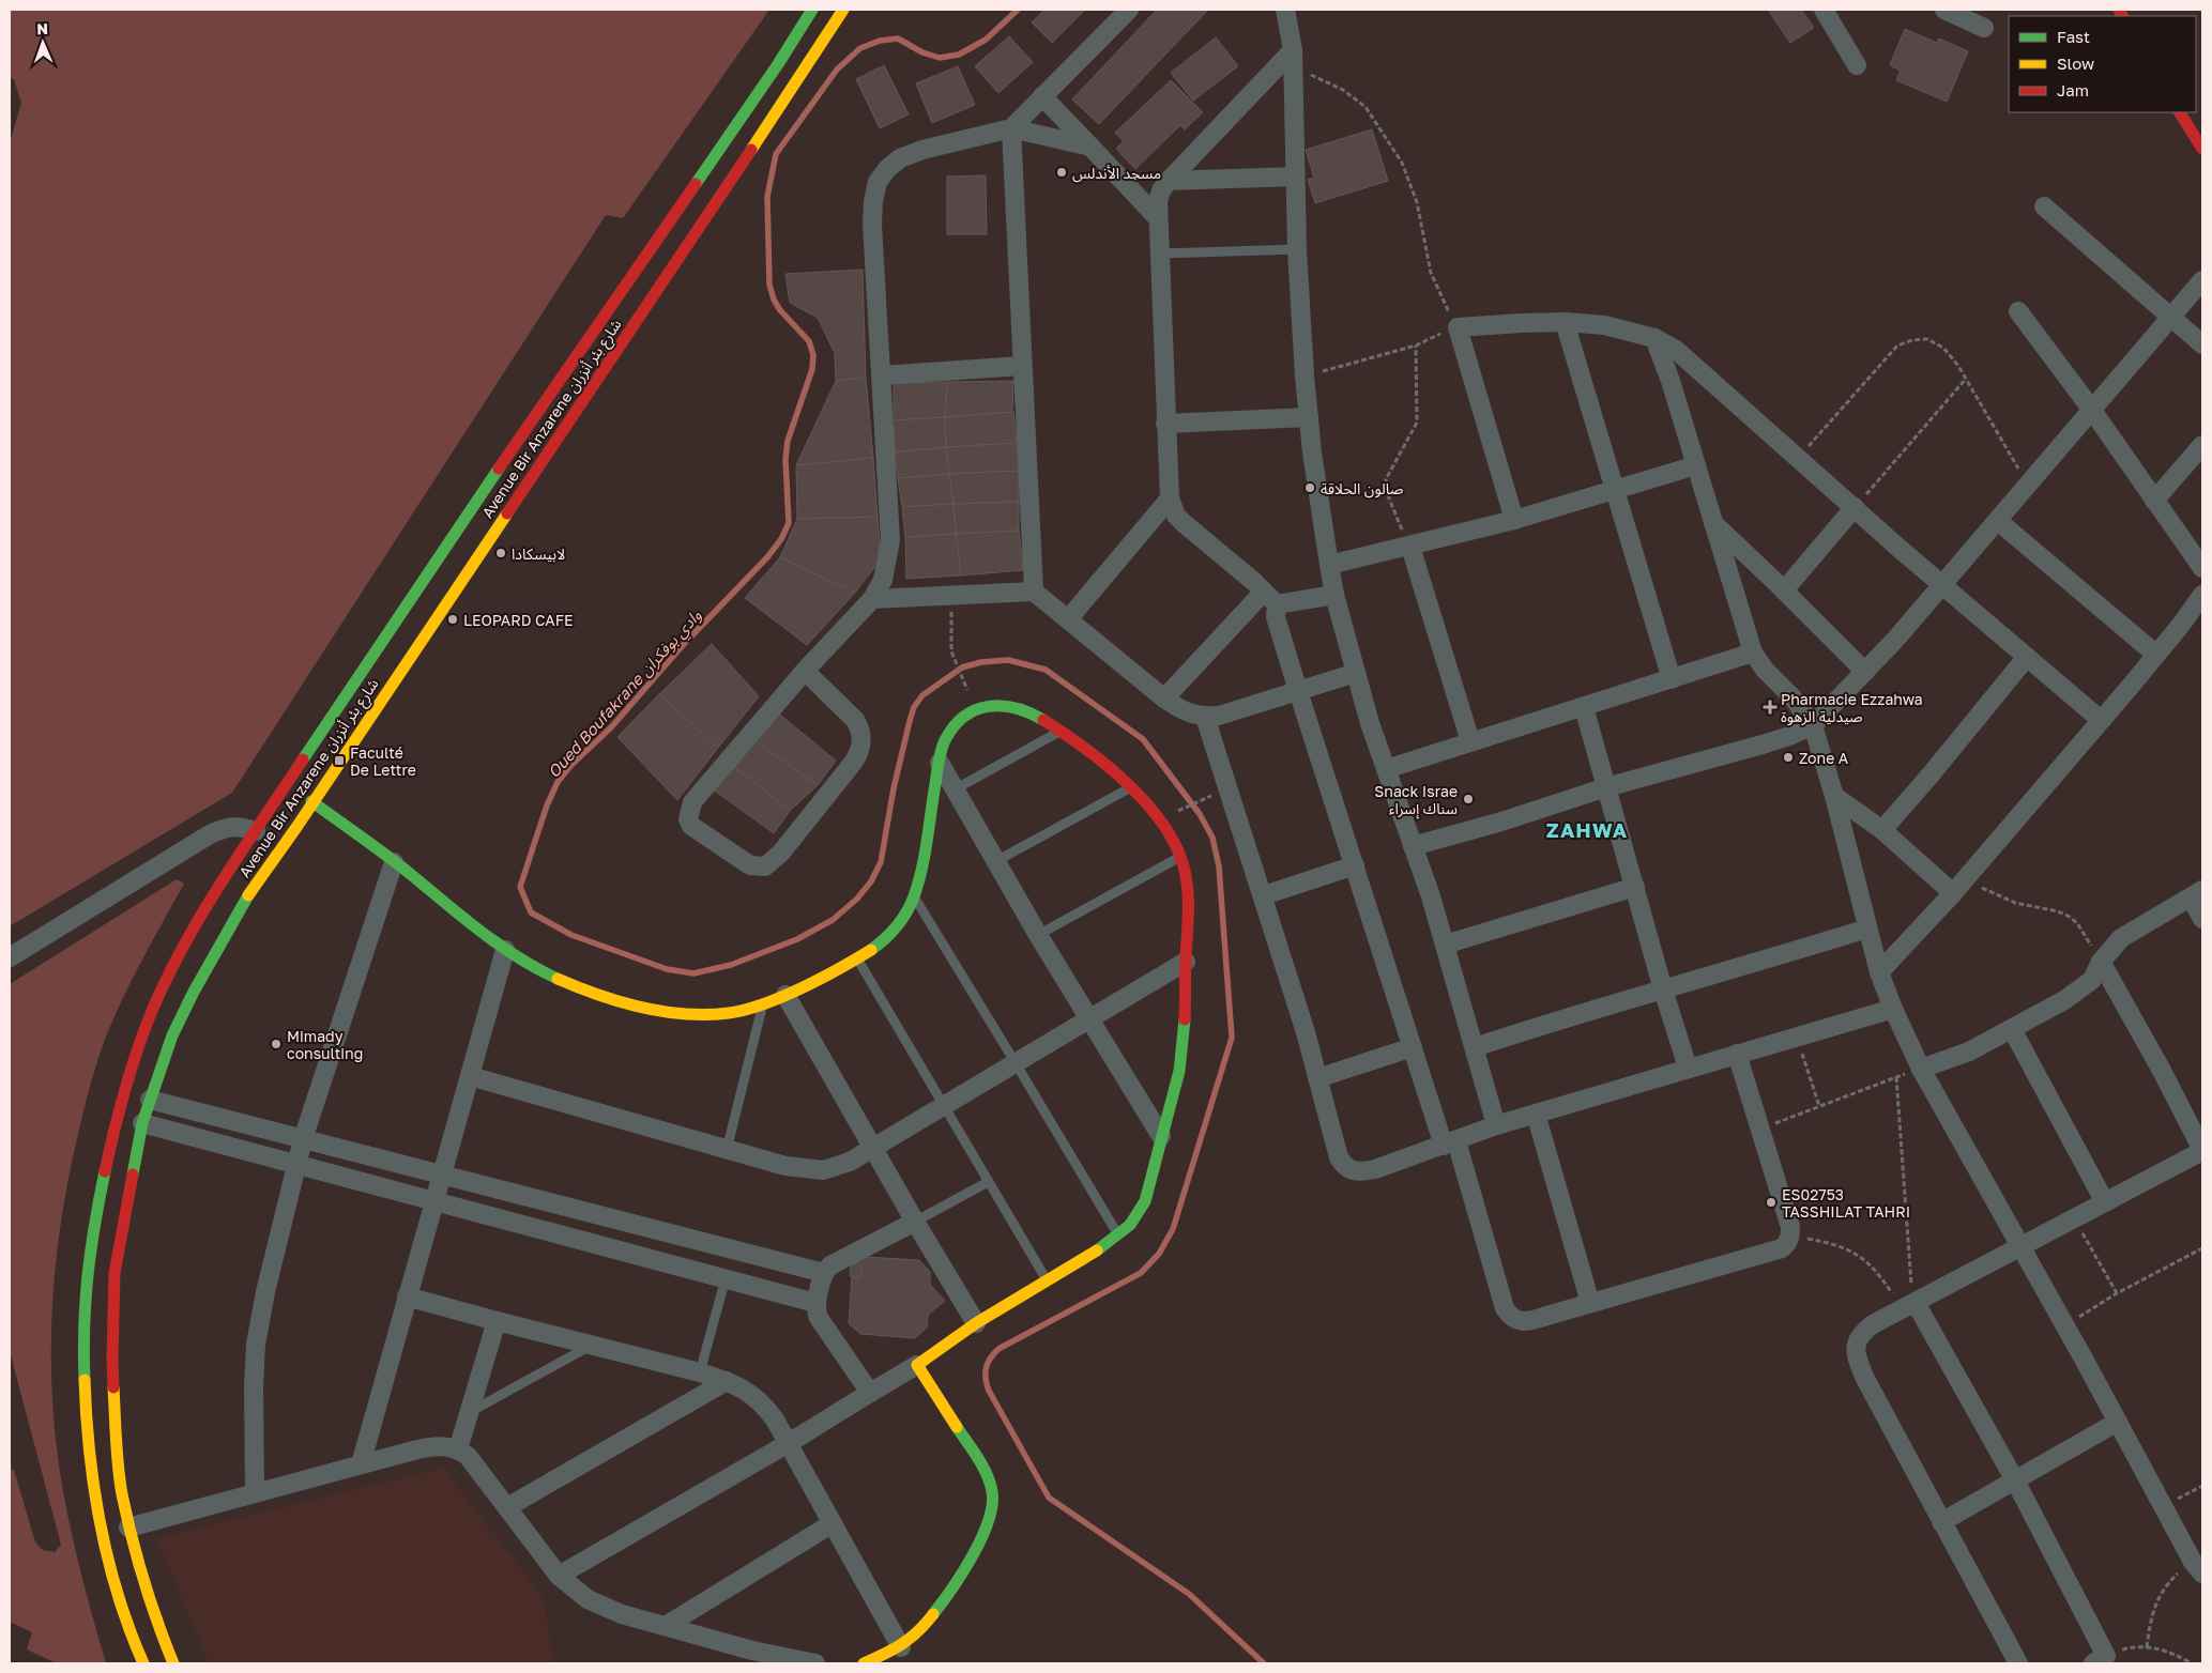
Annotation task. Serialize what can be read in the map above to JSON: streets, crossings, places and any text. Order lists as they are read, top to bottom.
{
  "streets": {
    "main road": ["Avenue Bir Anzarene شارع بئر أنزران"]
  },
  "districts": ["ZAHWA"],
  "water": ["Oued Boufakrane وادي بوفكران"],
  "places": {
    "other": [
      "مسجد الأندلس",
      "صالون الحلاقة",
      "لابيسكادا",
      "LEOPARD CAFE",
      "Zone A",
      "Snack Israe سناك إسراء",
      "Mimady consulting",
      "ES02753 TASSHILAT TAHRI"
    ],
    "health": ["Pharmacie Ezzahwa صيدلية الزهوة"],
    "transit": ["Faculté De Lettre"]
  },
  "legend": ["Fast", "Slow", "Jam"],
  "north": "top"
}
